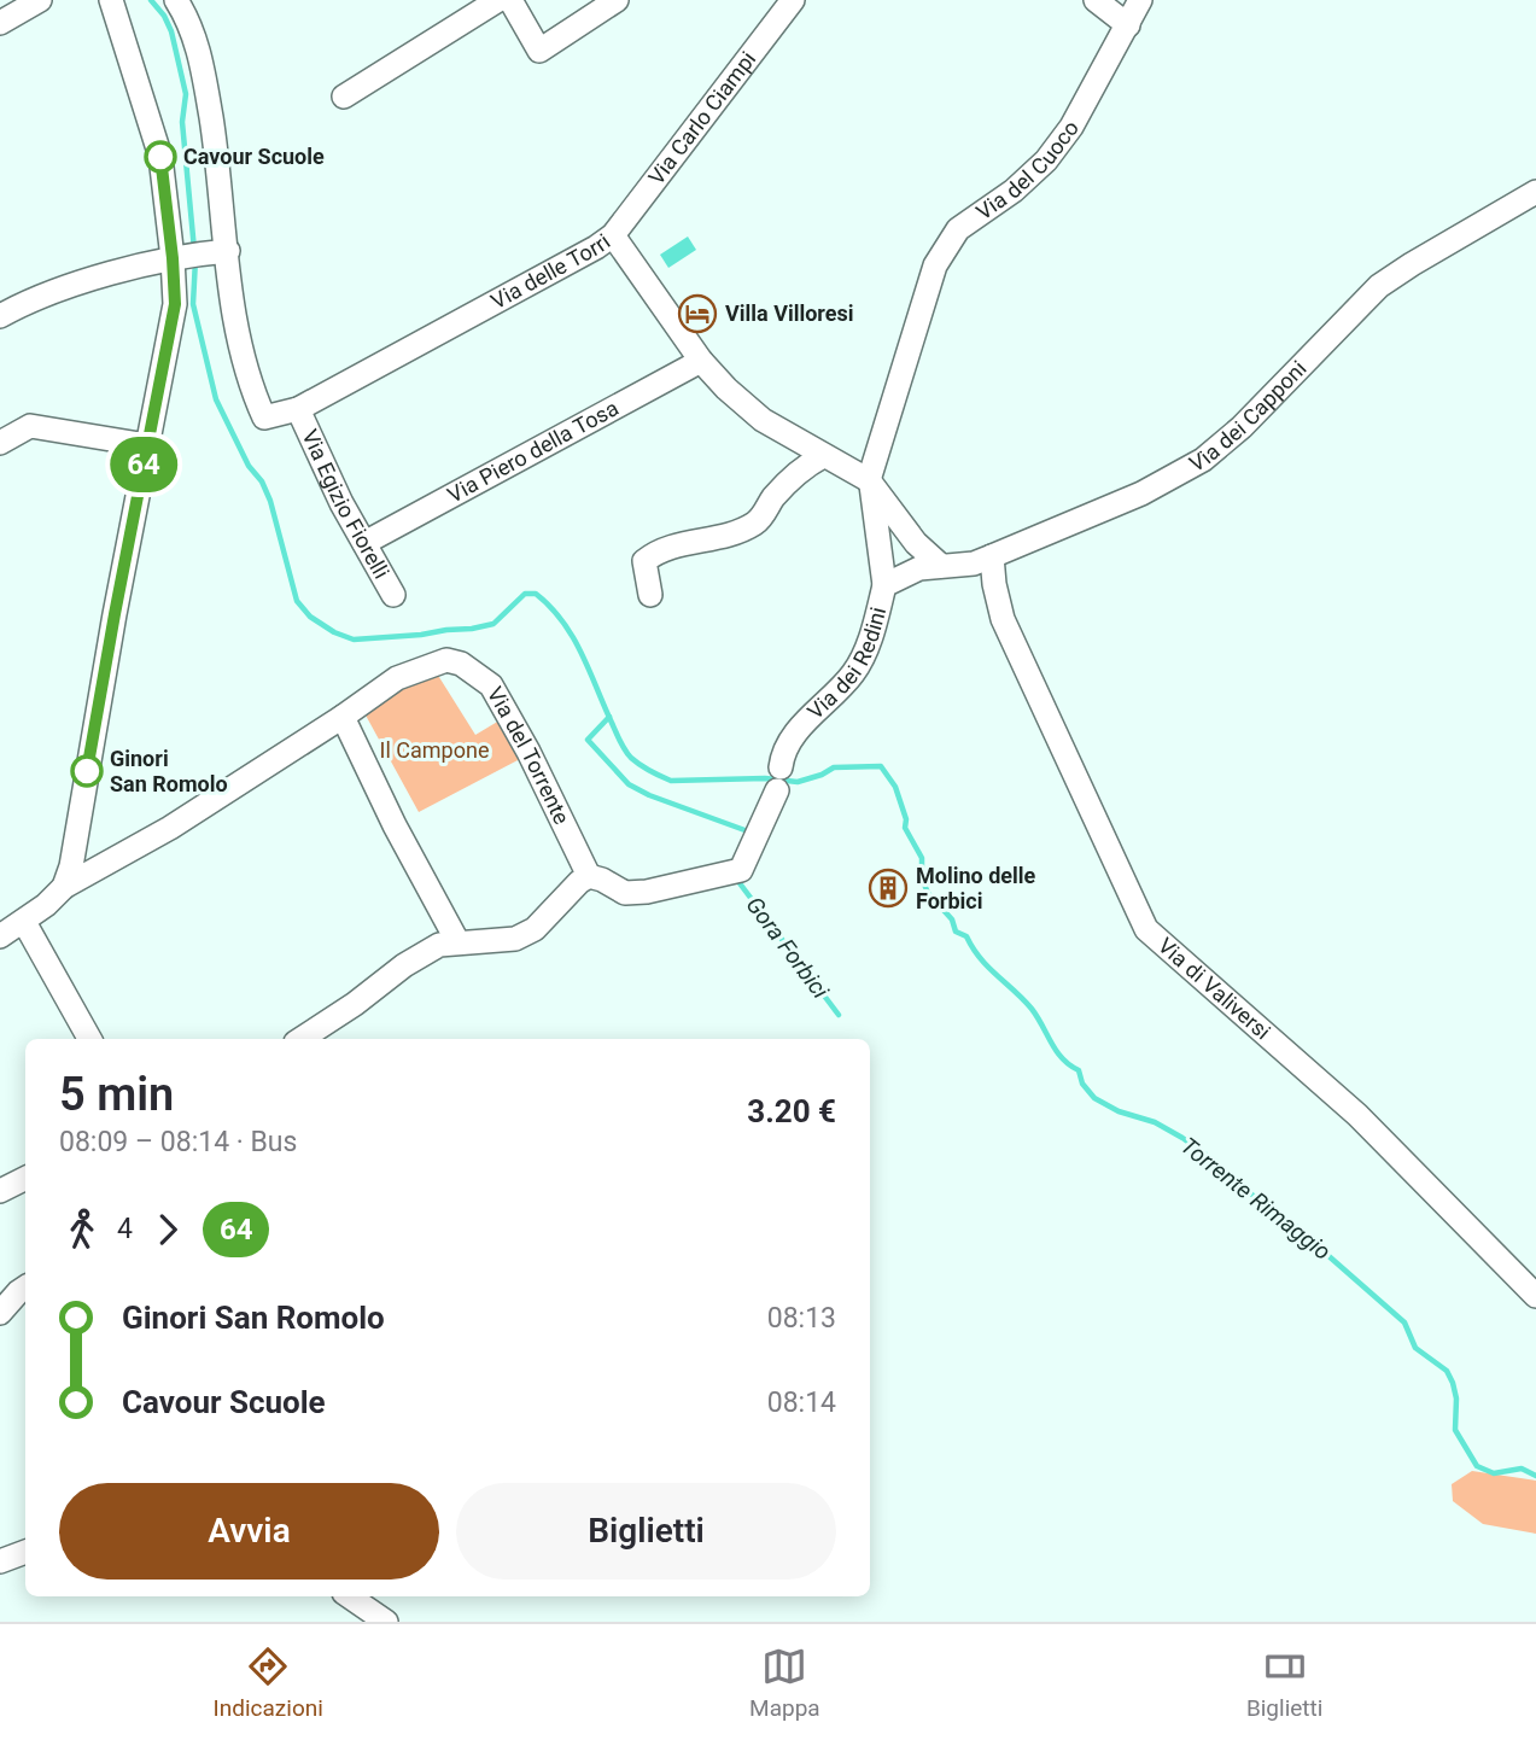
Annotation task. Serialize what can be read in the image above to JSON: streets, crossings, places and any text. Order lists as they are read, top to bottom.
{
  "streets": {
    "street": [
      "Via Carlo Ciampi",
      "Via del Cuoco",
      "Via delle Torri",
      "Via dei Capponi",
      "Via Piero della Tosa",
      "Via Egizio Fiorelli",
      "Via dei Redini",
      "Via del Torrente",
      "Via di Valiversi"
    ]
  },
  "crossings": [
    ["Via Carlo Ciampi", "Via delle Torri"],
    ["Via del Cuoco", "Via delle Torri"],
    ["Via delle Torri", "Via dei Capponi"],
    ["Via delle Torri", "Via Piero della Tosa"],
    ["Via delle Torri", "Via Egizio Fiorelli"],
    ["Via delle Torri", "Via dei Redini"],
    ["Via dei Capponi", "Via dei Redini"],
    ["Via dei Capponi", "Via di Valiversi"],
    ["Via Piero della Tosa", "Via Egizio Fiorelli"],
    ["Via dei Redini", "Via del Torrente"]
  ],
  "water": ["Gora Forbici", "Torrente Rimaggio"],
  "parks": ["Il Campone"],
  "places": {
    "other": ["Cavour Scuole", "Ginori San Romolo"],
    "hotel": ["Villa Villoresi"],
    "building": ["Molino delle Forbici"]
  },
  "lines": ["bus line 64"],
  "page": {
    "on_map": "64",
    "heading": ["5 min", "08:09 – 08:14 · Bus", "3.20 €"],
    "legs": ["4", "64"],
    "list": [
      {
        "name": "Ginori San Romolo",
        "value": "08:13"
      },
      {
        "name": "Cavour Scuole",
        "value": "08:14"
      }
    ],
    "buttons": ["Avvia", "Biglietti"],
    "tabs": ["Indicazioni", "Mappa", "Biglietti"]
  }
}
